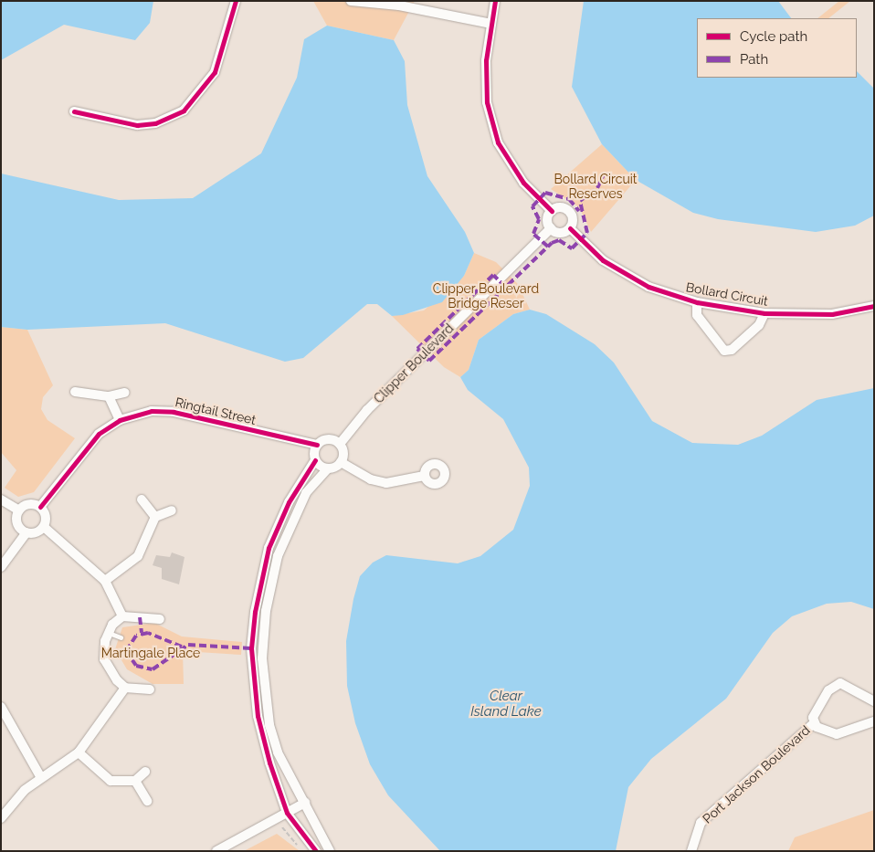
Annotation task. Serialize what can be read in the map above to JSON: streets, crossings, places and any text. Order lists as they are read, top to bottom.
{
  "streets": {
    "street": [
      "Bollard Circuit",
      "Clipper Boulevard",
      "Ringtail Street",
      "Port Jackson Boulevard"
    ]
  },
  "crossings": [
    ["Bollard Circuit", "Clipper Boulevard"],
    ["Clipper Boulevard", "Ringtail Street"]
  ],
  "water": ["Clear Island Lake"],
  "parks": ["Bollard Circuit Reserves", "Clipper Boulevard Bridge Reser", "Martingale Place"],
  "legend": ["Cycle path", "Path"]
}
